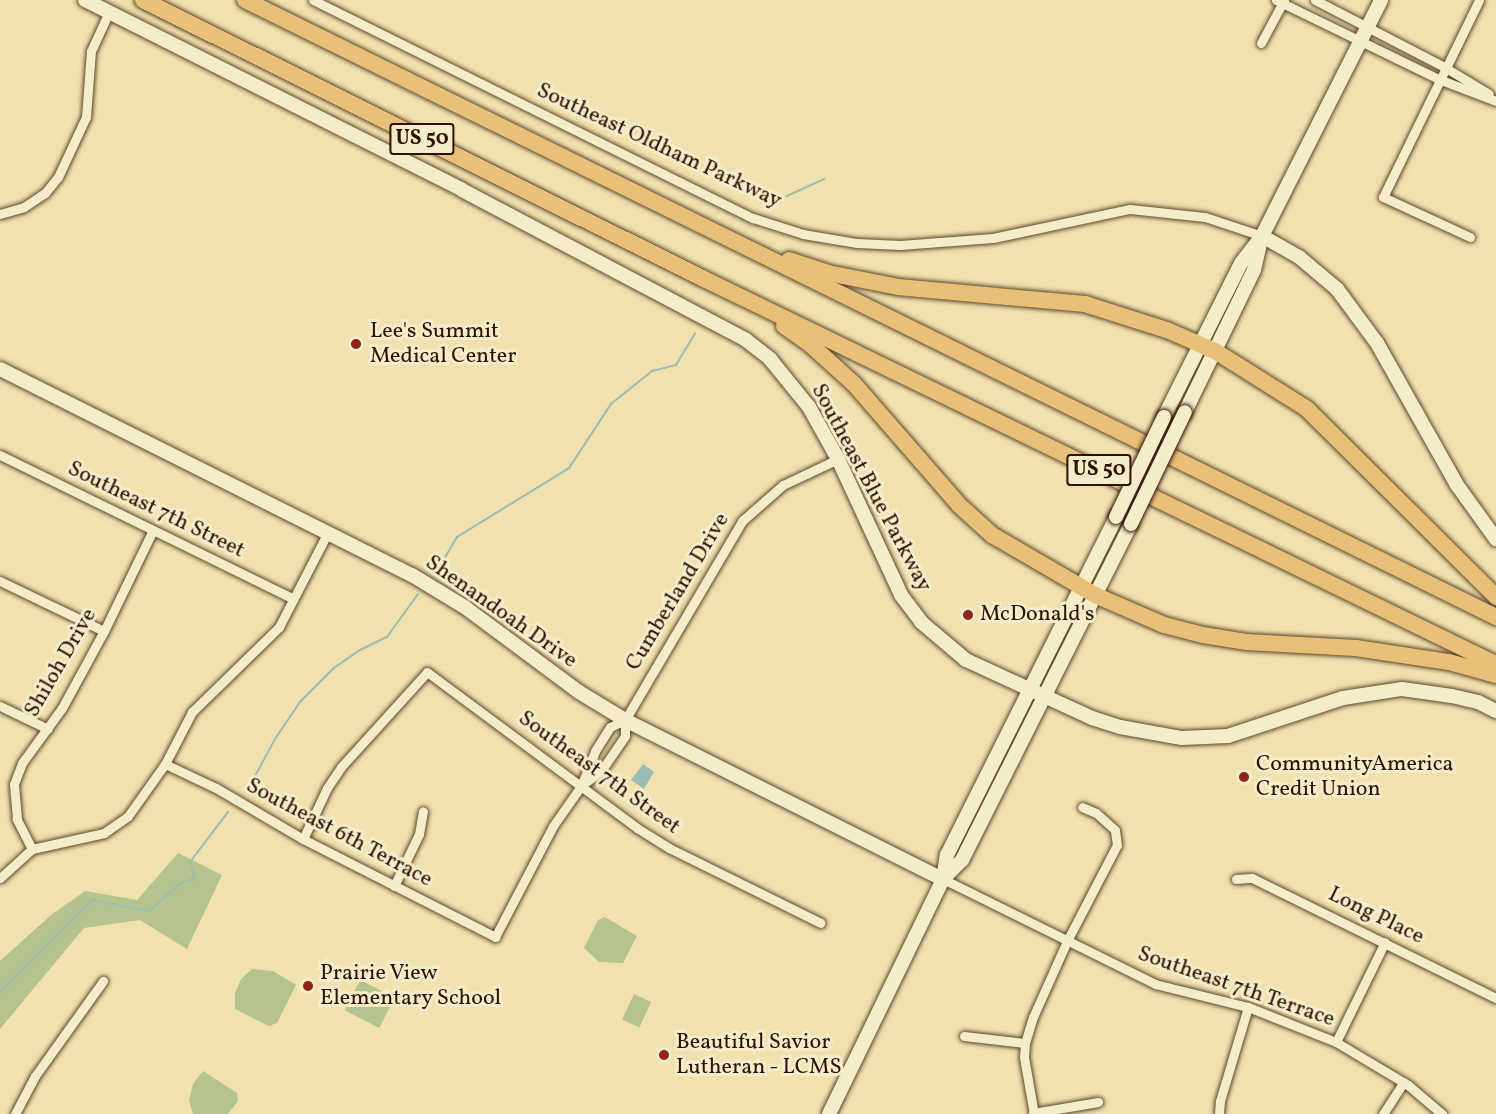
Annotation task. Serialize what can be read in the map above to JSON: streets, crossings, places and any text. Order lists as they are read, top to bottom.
{
  "streets": {
    "highway": ["US 50"],
    "street": [
      "Southeast Oldham Parkway",
      "Southeast Blue Parkway",
      "Southeast 7th Street",
      "Cumberland Drive",
      "Shenandoah Drive",
      "Shiloh Drive",
      "Southeast 6th Terrace",
      "Long Place",
      "Southeast 7th Terrace"
    ]
  },
  "crossings": [
    ["Southeast Blue Parkway", "Cumberland Drive"],
    ["Southeast 7th Street", "Cumberland Drive"],
    ["Southeast 7th Street", "Shiloh Drive"],
    ["Southeast 7th Street", "Southeast 6th Terrace"],
    ["Cumberland Drive", "Shenandoah Drive"],
    ["Cumberland Drive", "Southeast 6th Terrace"],
    ["Shenandoah Drive", "Southeast 7th Terrace"]
  ],
  "places": [
    "Lee's Summit Medical Center",
    "McDonald's",
    "CommunityAmerica Credit Union",
    "Prairie View Elementary School",
    "Beautiful Savior Lutheran - LCMS"
  ]
}
